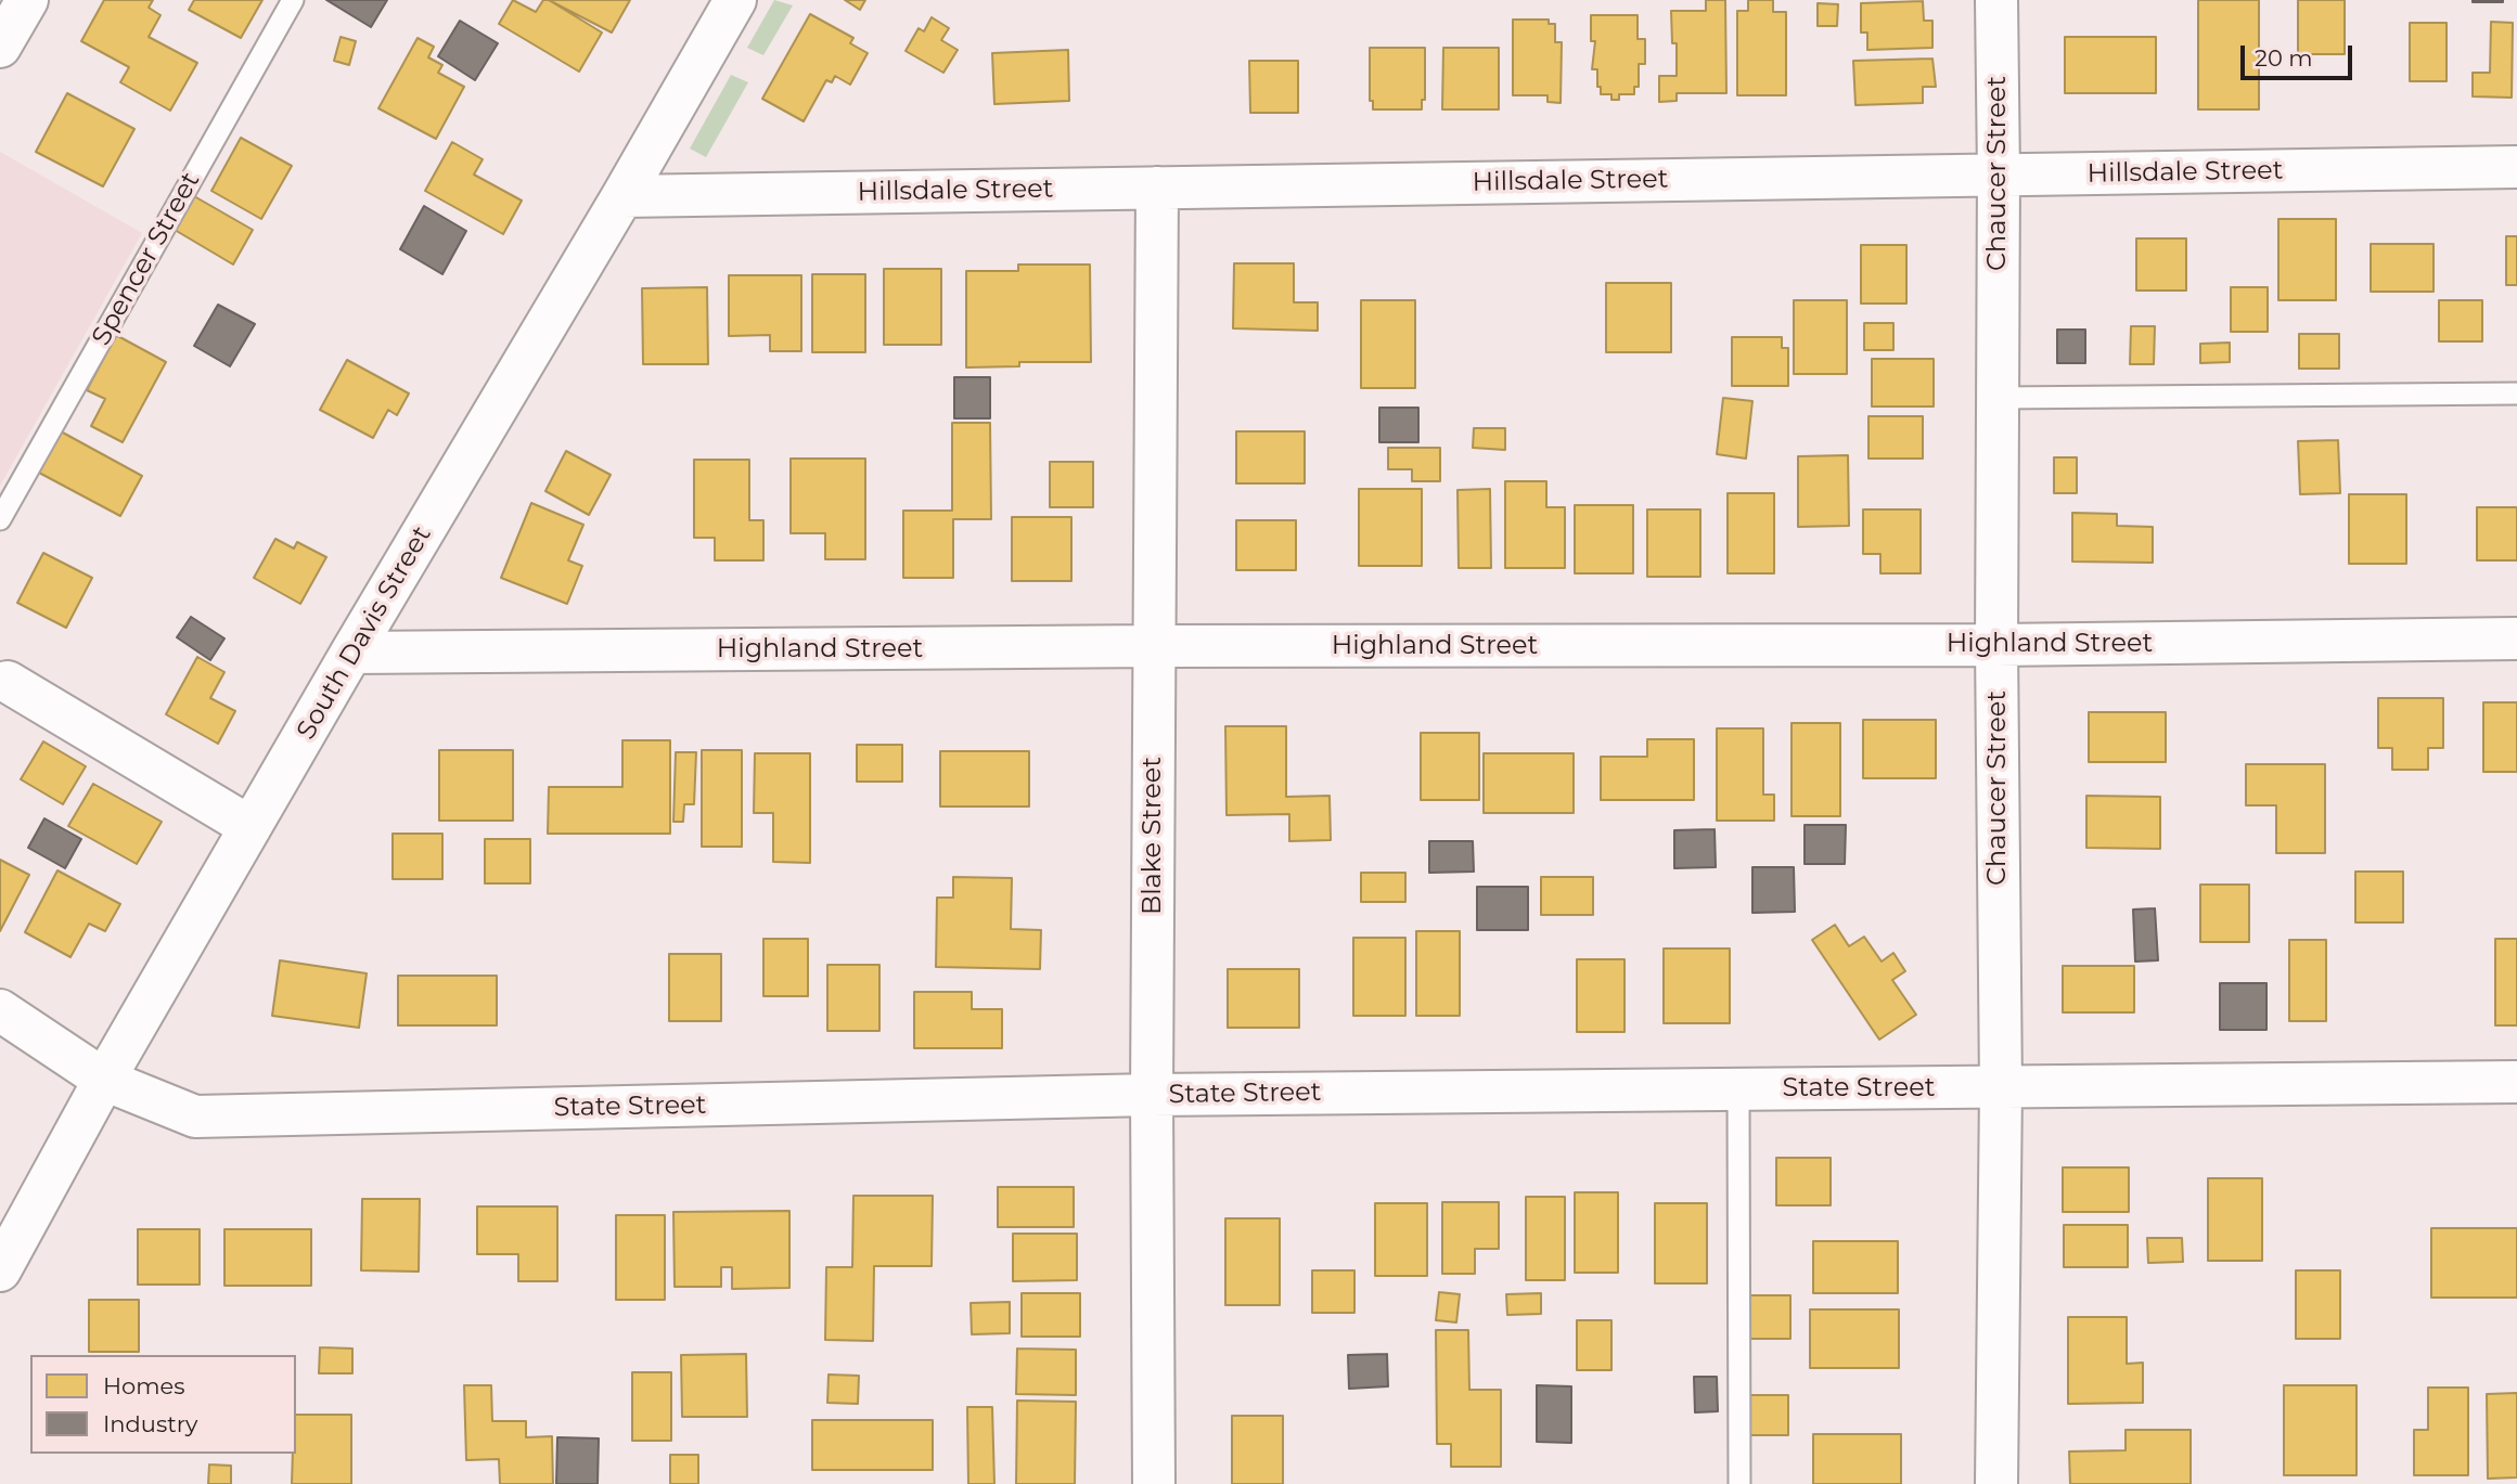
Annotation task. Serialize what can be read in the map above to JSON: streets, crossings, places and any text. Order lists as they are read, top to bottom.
{
  "streets": {
    "street": [
      "Hillsdale Street",
      "Chaucer Street",
      "South Davis Street",
      "Highland Street",
      "Blake Street",
      "State Street"
    ],
    "lane": ["Spencer Street"]
  },
  "crossings": [
    ["Hillsdale Street", "Chaucer Street"],
    ["Hillsdale Street", "South Davis Street"],
    ["Hillsdale Street", "Blake Street"],
    ["Chaucer Street", "Highland Street"],
    ["Chaucer Street", "State Street"],
    ["South Davis Street", "Highland Street"],
    ["South Davis Street", "State Street"],
    ["Highland Street", "Blake Street"],
    ["Blake Street", "State Street"]
  ],
  "legend": ["Homes", "Industry"],
  "scale_bar": "20 m"
}
